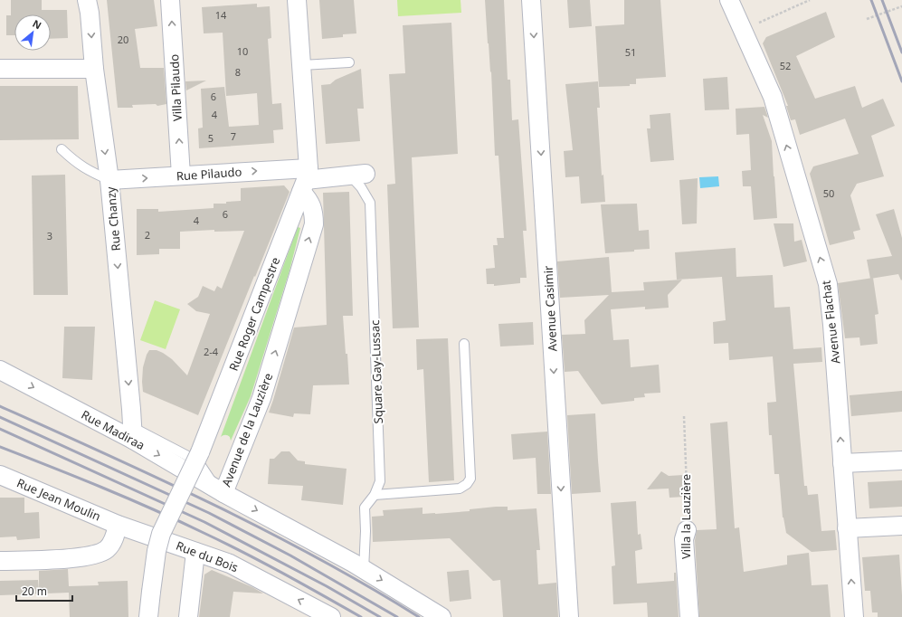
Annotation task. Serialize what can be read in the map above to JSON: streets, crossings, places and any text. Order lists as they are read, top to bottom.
{
  "streets": {
    "street": [
      "Villa Pilaudo",
      "Rue Pilaudo",
      "Rue Chanzy",
      "Avenue Casimir",
      "Rue Roger Campestre",
      "Avenue Flachat",
      "Rue Madiraa",
      "Avenue de la Lauzière",
      "Rue Jean Moulin",
      "Villa la Lauzière",
      "Rue du Bois"
    ],
    "lane": ["Square Gay-Lussac"]
  },
  "crossings": [
    ["Villa Pilaudo", "Rue Pilaudo"],
    ["Rue Pilaudo", "Rue Chanzy"],
    ["Rue Pilaudo", "Rue Roger Campestre"],
    ["Rue Pilaudo", "Square Gay-Lussac"],
    ["Rue Pilaudo", "Avenue de la Lauzière"],
    ["Rue Chanzy", "Rue Madiraa"],
    ["Rue Roger Campestre", "Avenue de la Lauzière"],
    ["Square Gay-Lussac", "Avenue de la Lauzière"],
    ["Rue Madiraa", "Avenue de la Lauzière"],
    ["Rue Jean Moulin", "Rue du Bois"]
  ],
  "one_way": [
    "Villa Pilaudo",
    "Rue Pilaudo",
    "Rue Chanzy",
    "Avenue Casimir",
    "Avenue Flachat",
    "Rue Madiraa",
    "Rue du Bois"
  ],
  "house_numbers": [
    "14",
    "20",
    "10",
    "51",
    "52",
    "8",
    "6",
    "4",
    "7",
    "5",
    "50",
    "6",
    "4",
    "2",
    "3",
    "2-4"
  ],
  "scale_bar": "20 m",
  "north": "top right"
}
